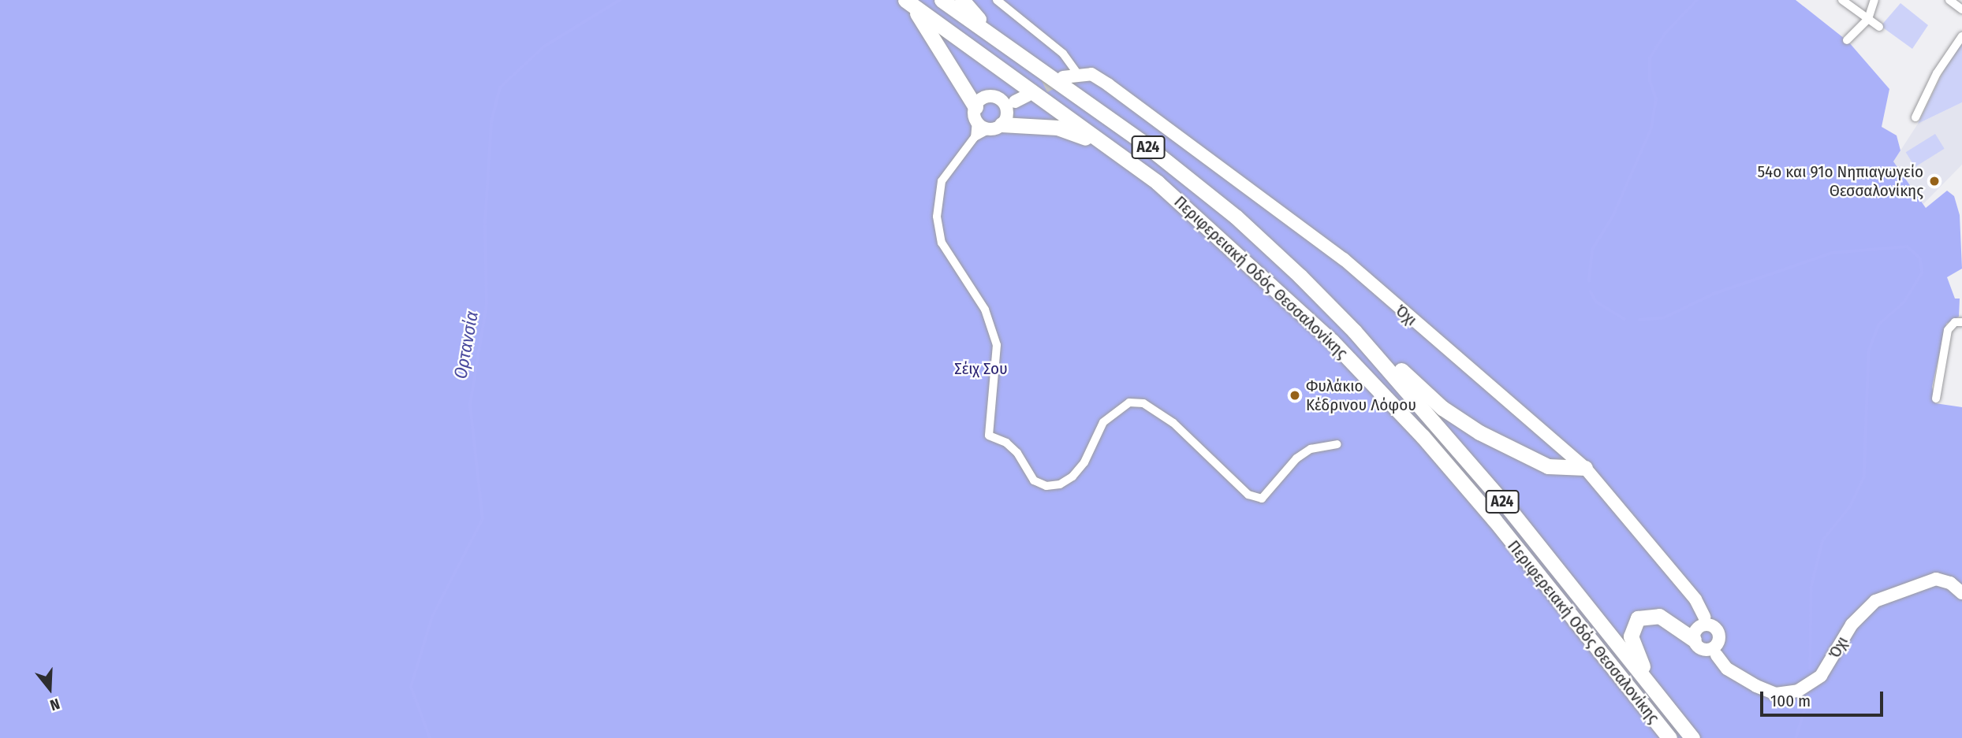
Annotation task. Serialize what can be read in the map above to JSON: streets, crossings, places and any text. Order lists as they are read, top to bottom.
{
  "streets": {
    "highway": ["Α24", "Περιφερειακή Οδός Θεσσαλονίκης"],
    "main road": ["Όχι"]
  },
  "water": ["Ορτανσία"],
  "parks": ["Σέιχ Σου"],
  "places": ["54ο και 91ο Νηπιαγωγείο Θεσσαλονίκης", "Φυλάκιο Κέδρινου Λόφου"],
  "scale_bar": "100 m",
  "north": "bottom"
}
